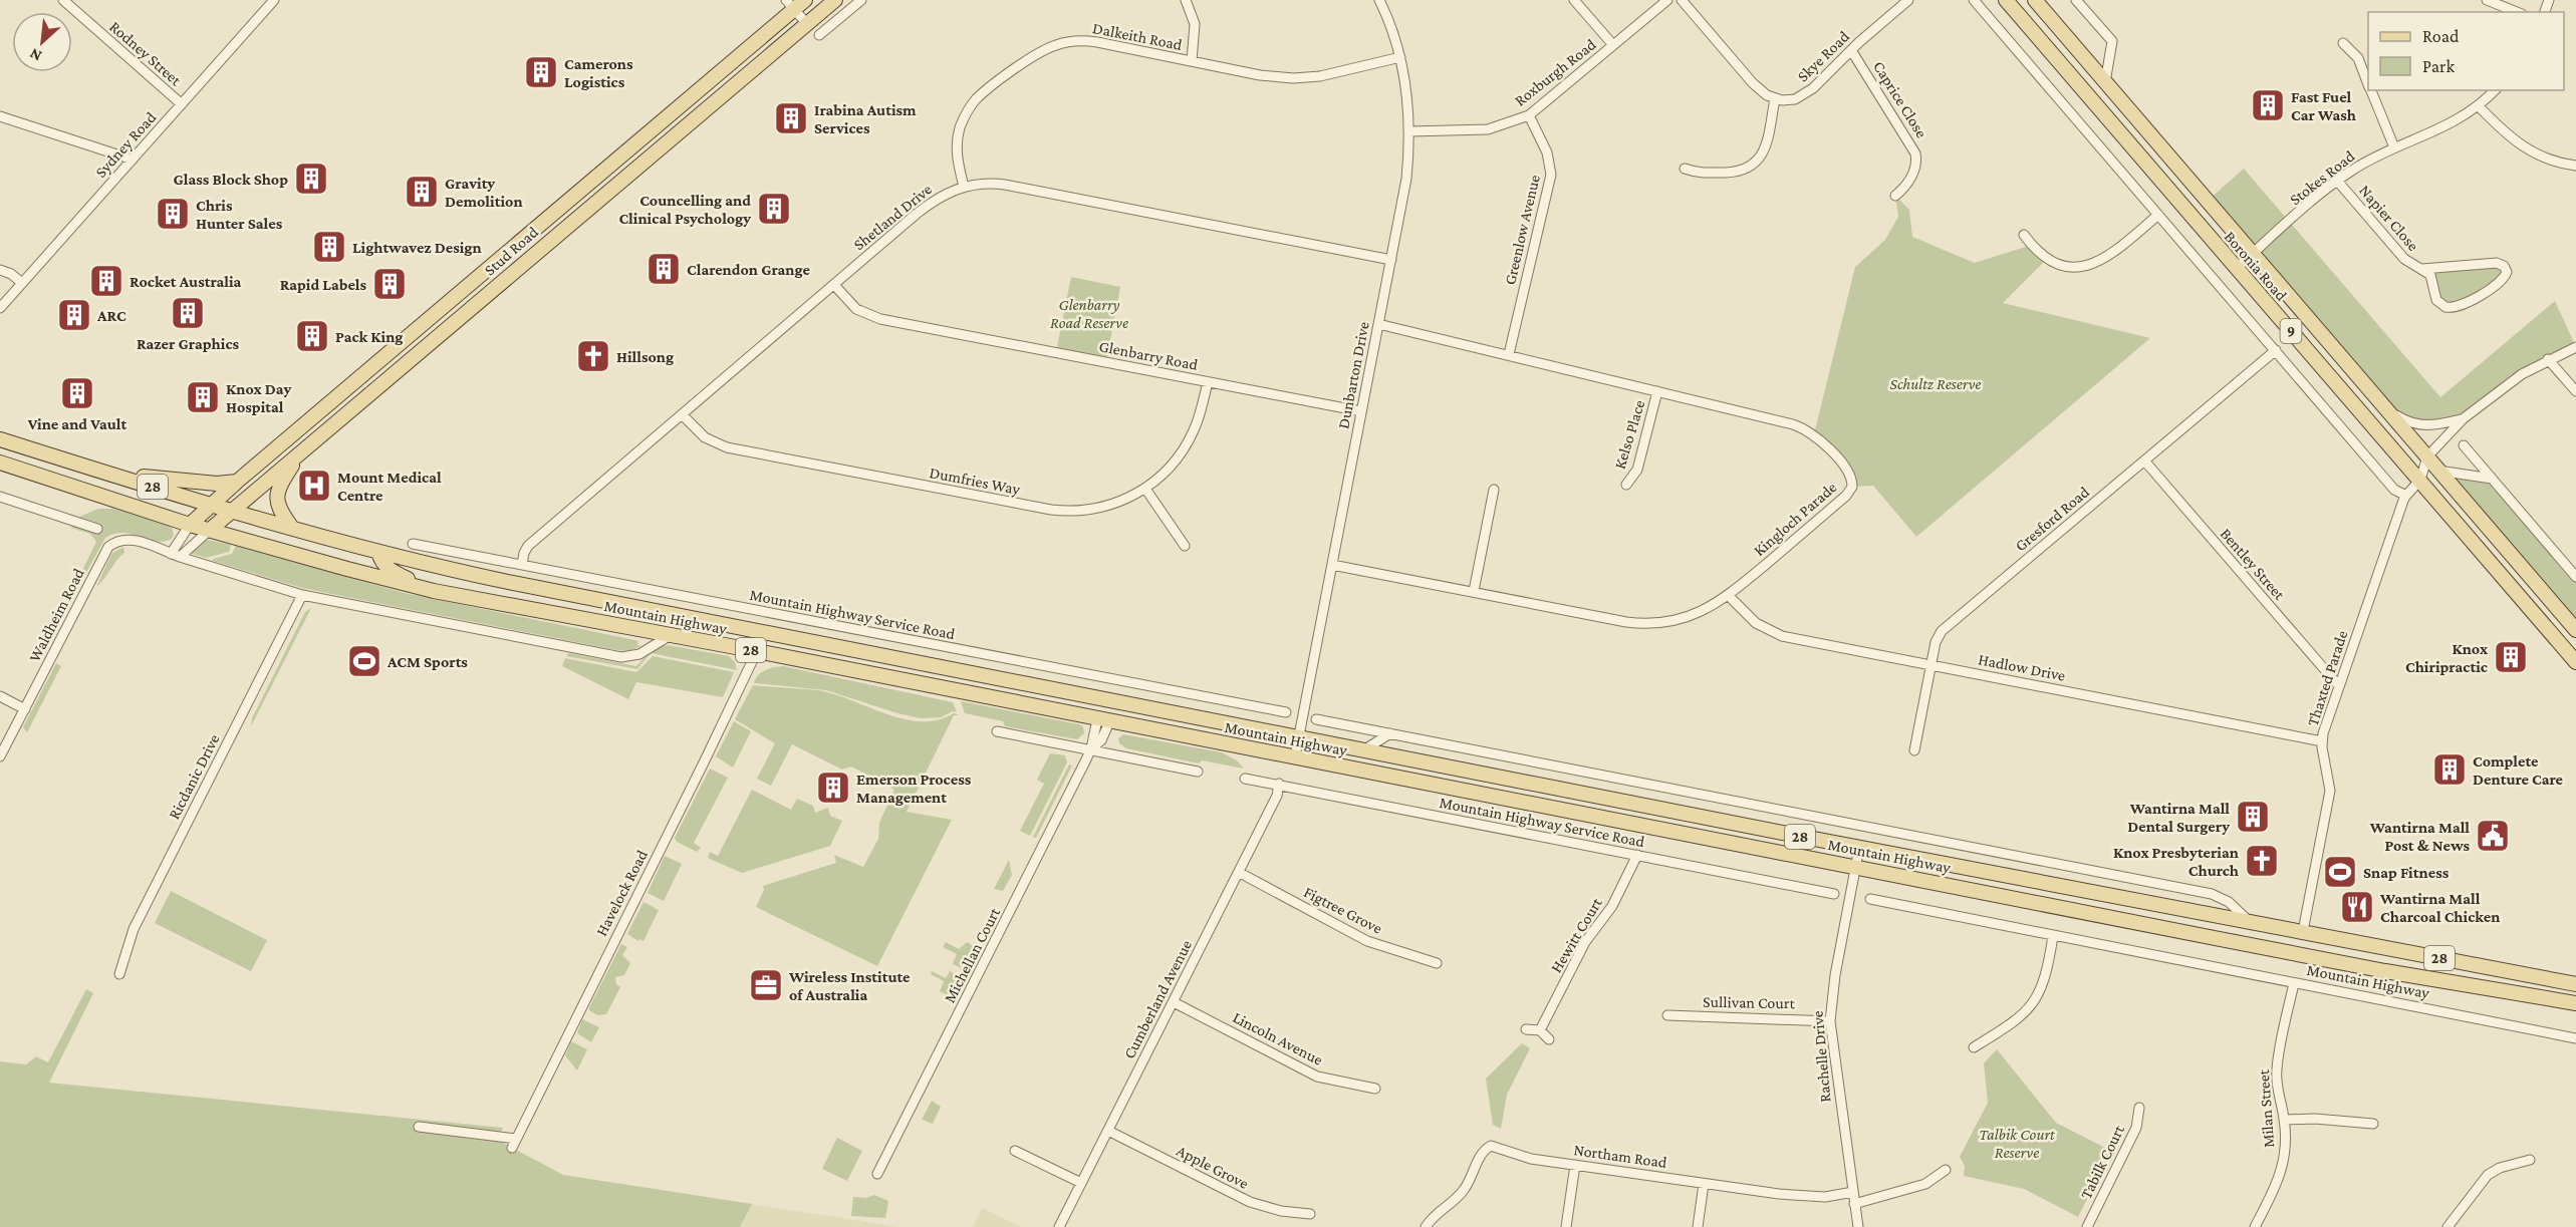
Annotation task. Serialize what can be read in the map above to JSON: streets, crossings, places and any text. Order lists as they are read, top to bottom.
{
  "streets": {
    "main road": [
      "Stud Road",
      "Boronia Road",
      "9",
      "28",
      "Mountain Highway"
    ],
    "street": [
      "Dalkeith Road",
      "Rodney Street",
      "Skye Road",
      "Roxburgh Road",
      "Caprice Close",
      "Sydney Road",
      "Stokes Road",
      "Shetland Drive",
      "Napier Close",
      "Greenlow Avenue",
      "Glenbarry Road",
      "Dunbarton Drive",
      "Kelso Place",
      "Dumfries Way",
      "Kingloch Parade",
      "Gresford Road",
      "Bentley Street",
      "Mountain Highway Service Road",
      "Waldheim Road",
      "Hadlow Drive",
      "Thaxted Parade",
      "Ricdanic Drive",
      "Havelock Road",
      "Figtree Grove",
      "Hewitt Court",
      "Michellan Court",
      "Cumberland Avenue",
      "Sullivan Court",
      "Lincoln Avenue",
      "Rachelle Drive",
      "Milan Street",
      "Northam Road",
      "Tabilk Court",
      "Apple Grove"
    ]
  },
  "crossings": [
    ["Dalkeith Road", "Shetland Drive"],
    ["Dalkeith Road", "Dunbarton Drive"],
    ["Rodney Street", "Sydney Road"],
    ["Skye Road", "Caprice Close"],
    ["Roxburgh Road", "Greenlow Avenue"],
    ["Roxburgh Road", "Dunbarton Drive"],
    ["Stokes Road", "Napier Close"],
    ["Stokes Road", "Boronia Road"],
    ["Shetland Drive", "Glenbarry Road"],
    ["Shetland Drive", "Dunbarton Drive"],
    ["Shetland Drive", "Dumfries Way"],
    ["Shetland Drive", "Mountain Highway Service Road"],
    ["Greenlow Avenue", "Kingloch Parade"],
    ["Stud Road", "Mountain Highway"],
    ["Boronia Road", "Thaxted Parade"],
    ["Glenbarry Road", "Dunbarton Drive"],
    ["Glenbarry Road", "Dumfries Way"],
    ["Dunbarton Drive", "Kingloch Parade"],
    ["Dunbarton Drive", "Mountain Highway"],
    ["Kelso Place", "Kingloch Parade"],
    ["Kingloch Parade", "Hadlow Drive"],
    ["Gresford Road", "Bentley Street"],
    ["Gresford Road", "Hadlow Drive"],
    ["Bentley Street", "Thaxted Parade"],
    ["Mountain Highway Service Road", "Hewitt Court"],
    ["Mountain Highway Service Road", "Cumberland Avenue"],
    ["Mountain Highway", "Thaxted Parade"],
    ["Mountain Highway", "Havelock Road"],
    ["Mountain Highway", "Michellan Court"],
    ["Mountain Highway", "Rachelle Drive"],
    ["Mountain Highway", "Milan Street"],
    ["Hadlow Drive", "Thaxted Parade"],
    ["Figtree Grove", "Cumberland Avenue"],
    ["Cumberland Avenue", "Lincoln Avenue"],
    ["Cumberland Avenue", "Apple Grove"],
    ["Sullivan Court", "Rachelle Drive"],
    ["Rachelle Drive", "Northam Road"]
  ],
  "parks": ["Glenbarry Road Reserve", "Schultz Reserve", "Talbik Court Reserve"],
  "places": {
    "building": [
      "Camerons Logistics",
      "Fast Fuel Car Wash",
      "Irabina Autism Services",
      "Glass Block Shop",
      "Gravity Demolition",
      "Councelling and Clinical Psychology",
      "Chris Hunter Sales",
      "Lightwavez Design",
      "Clarendon Grange",
      "Rocket Australia",
      "Rapid Labels",
      "Razer Graphics",
      "ARC",
      "Pack King",
      "Vine and Vault",
      "Knox Day Hospital",
      "Knox Chiripractic",
      "Complete Denture Care",
      "Emerson Process Management",
      "Wantirna Mall Dental Surgery"
    ],
    "church": ["Hillsong", "Knox Presbyterian Church"],
    "hospital": ["Mount Medical Centre"],
    "sports": ["ACM Sports", "Snap Fitness"],
    "public building": ["Wantirna Mall Post & News"],
    "restaurant": ["Wantirna Mall Charcoal Chicken"],
    "office": ["Wireless Institute of Australia"]
  },
  "legend": ["Road", "Park"],
  "north": "bottom left"
}
